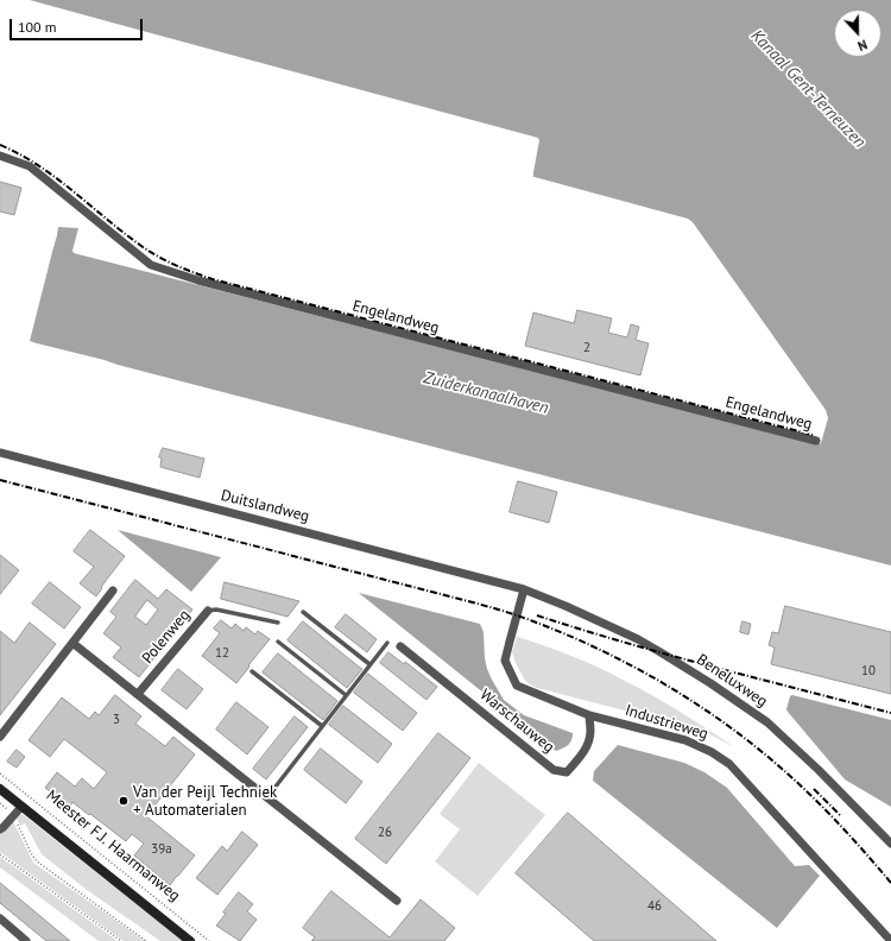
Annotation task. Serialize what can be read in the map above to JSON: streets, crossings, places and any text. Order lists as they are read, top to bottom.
{
  "streets": {
    "main road": ["Meester F.J. Haarmanweg"],
    "street": [
      "Engelandweg",
      "Duitslandweg",
      "Polenweg",
      "Beneluxweg",
      "Warschauweg",
      "Industrieweg"
    ]
  },
  "crossings": [
    ["Duitslandweg", "Beneluxweg"],
    ["Duitslandweg", "Industrieweg"],
    ["Beneluxweg", "Industrieweg"],
    ["Warschauweg", "Industrieweg"]
  ],
  "water": ["Kanaal Gent-Terneuzen", "Zuiderkanaalhaven"],
  "places": ["Van der Peijl Techniek + Automaterialen"],
  "house_numbers": [
    "2",
    "12",
    "10",
    "3",
    "26",
    "39a",
    "46"
  ],
  "scale_bar": "100 m",
  "north": "bottom"
}
